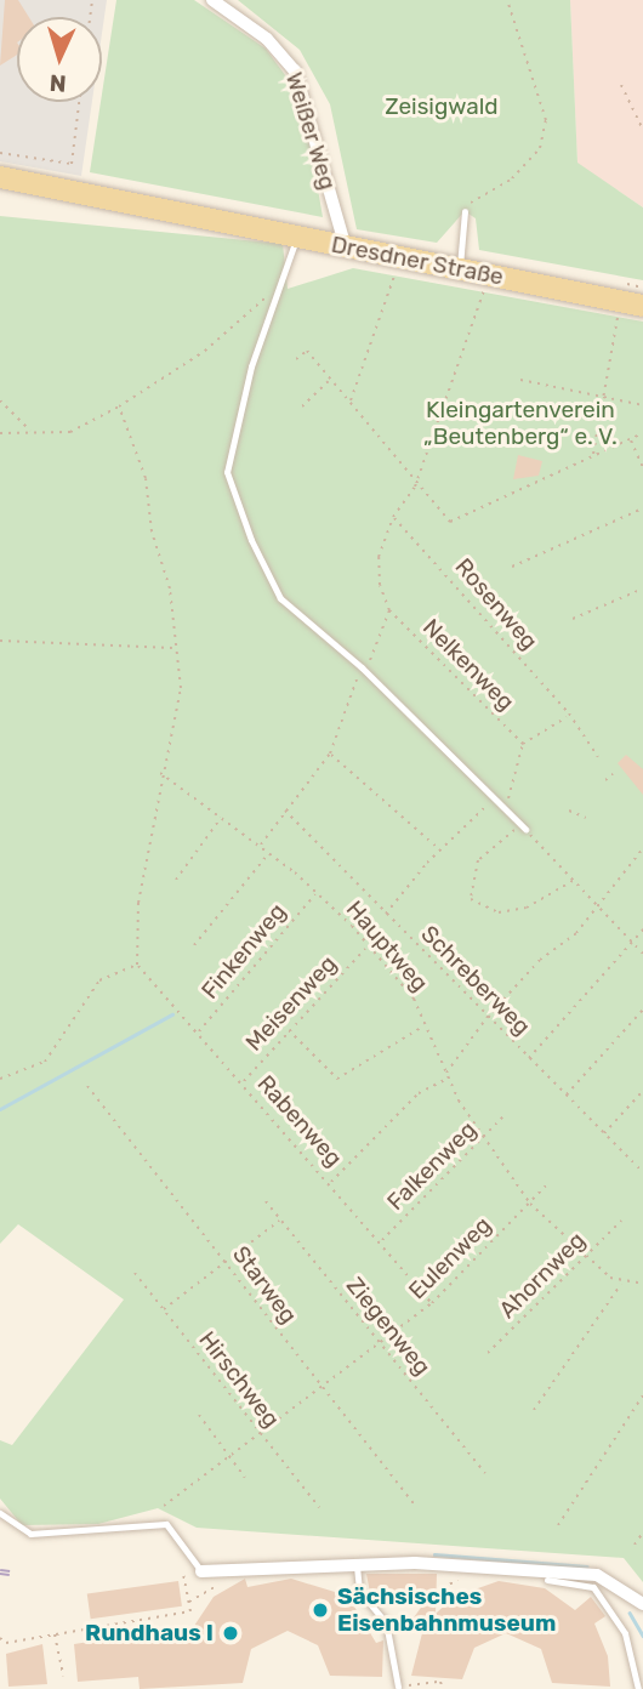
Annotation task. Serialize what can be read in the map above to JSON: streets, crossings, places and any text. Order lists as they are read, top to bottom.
{
  "streets": {
    "main road": ["Dresdner Straße"],
    "street": ["Weißer Weg"],
    "path": [
      "Rosenweg",
      "Nelkenweg",
      "Hauptweg",
      "Finkenweg",
      "Schreberweg",
      "Meisenweg",
      "Rabenweg",
      "Falkenweg",
      "Eulenweg",
      "Ahornweg",
      "Starweg",
      "Ziegenweg",
      "Hirschweg"
    ]
  },
  "crossings": [
    ["Weißer Weg", "Dresdner Straße"],
    ["Hauptweg", "Finkenweg"],
    ["Hauptweg", "Meisenweg"],
    ["Hauptweg", "Falkenweg"],
    ["Hauptweg", "Eulenweg"],
    ["Hauptweg", "Ahornweg"],
    ["Finkenweg", "Rabenweg"],
    ["Meisenweg", "Rabenweg"],
    ["Rabenweg", "Falkenweg"],
    ["Rabenweg", "Eulenweg"],
    ["Eulenweg", "Starweg"],
    ["Eulenweg", "Ziegenweg"],
    ["Eulenweg", "Hirschweg"]
  ],
  "parks": ["Zeisigwald", "Kleingartenverein „Beutenberg“ e. V."],
  "places": ["Sächsisches Eisenbahnmuseum", "Rundhaus I"],
  "north": "bottom"
}
